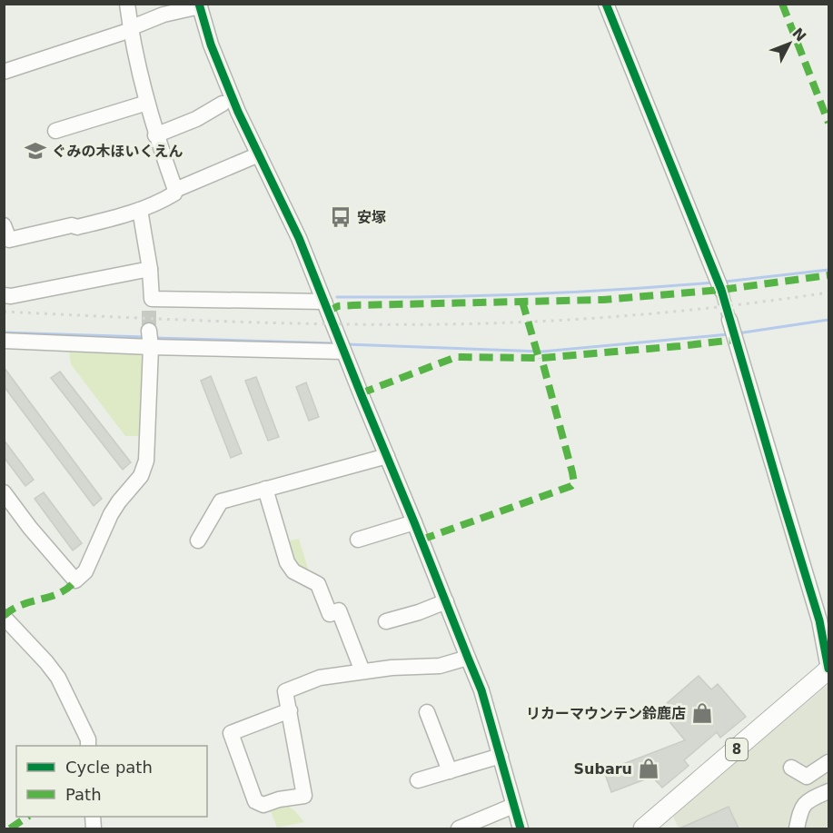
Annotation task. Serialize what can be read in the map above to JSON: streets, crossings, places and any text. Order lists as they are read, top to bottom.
{
  "streets": {
    "main road": ["8"]
  },
  "places": {
    "school or university": ["ぐみの木ほいくえん"],
    "bus stop": ["安塚"],
    "shop": ["リカーマウンテン鈴鹿店", "Subaru"]
  },
  "legend": ["Cycle path", "Path"],
  "north": "top right"
}
